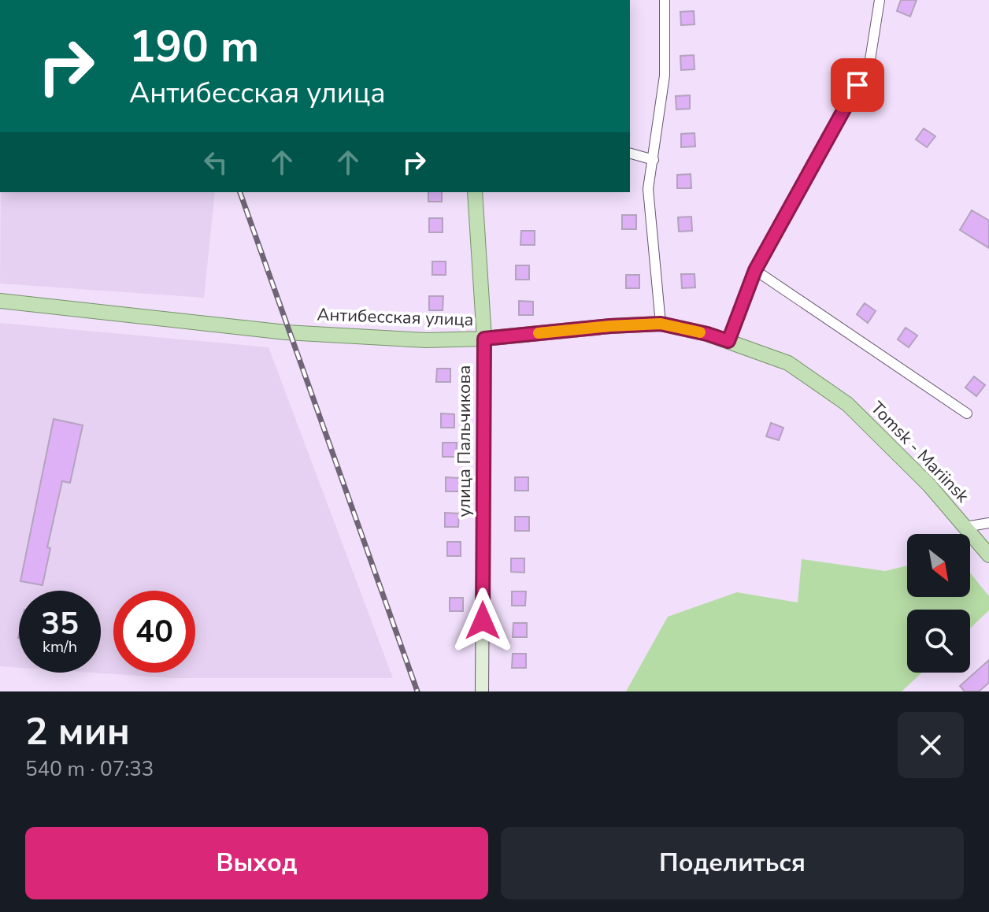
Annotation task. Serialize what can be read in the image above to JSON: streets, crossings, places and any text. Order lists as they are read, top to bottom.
{
  "streets": {
    "main road": ["Антибесская улица", "улица Пальчикова", "Tomsk - Mariinsk"]
  },
  "crossings": [
    ["Антибесская улица", "улица Пальчикова"],
    ["Антибесская улица", "Tomsk - Mariinsk"]
  ],
  "north": "bottom right",
  "page": {
    "turn": ["190 m", "Антибесская улица"],
    "speed": "35 km/h",
    "limit": "40",
    "heading": ["2 мин", "540 m · 07:33"],
    "buttons": ["Выход", "Поделиться"]
  }
}
